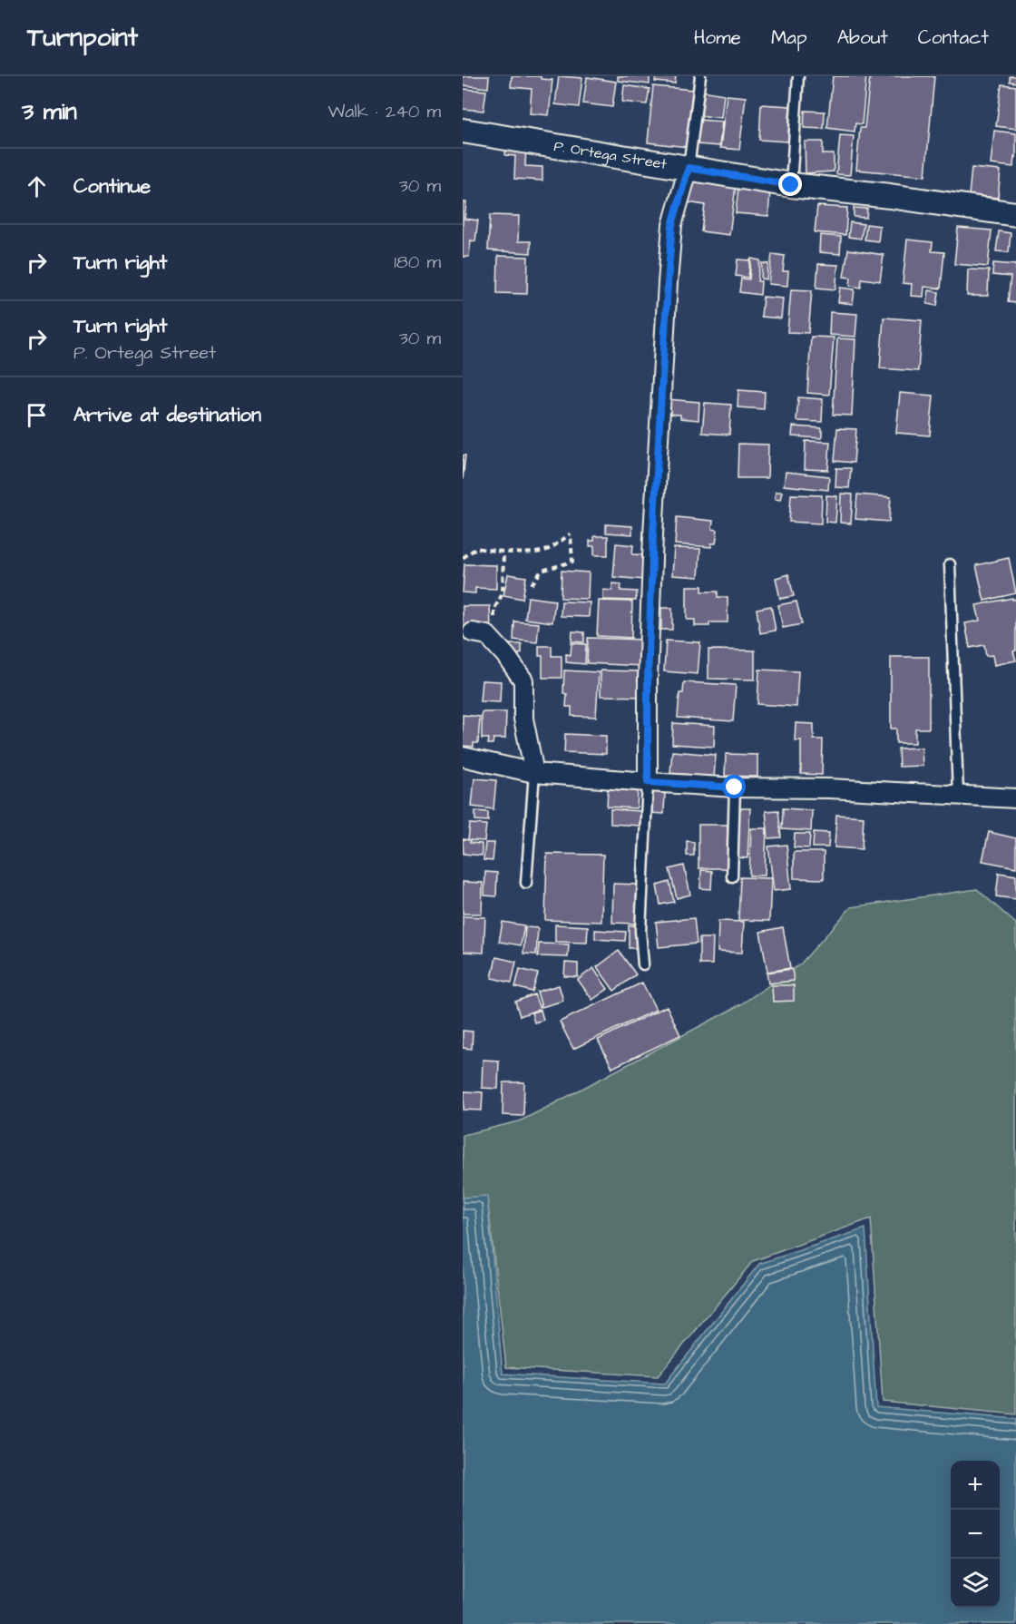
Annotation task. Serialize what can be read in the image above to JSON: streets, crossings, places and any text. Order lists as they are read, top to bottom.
{
  "streets": {
    "street": ["P. Ortega Street"]
  },
  "page": {
    "header": "Turnpoint",
    "nav": [
      "Home",
      "Map",
      "About",
      "Contact"
    ],
    "heading": ["3 min", "Walk · 240 m"],
    "list": [
      ["Continue", "30 m"],
      ["Turn right", "180 m"],
      ["Turn right", "P. Ortega Street", "30 m"],
      "Arrive at destination"
    ],
    "map_buttons": ["+", "−"]
  }
}
